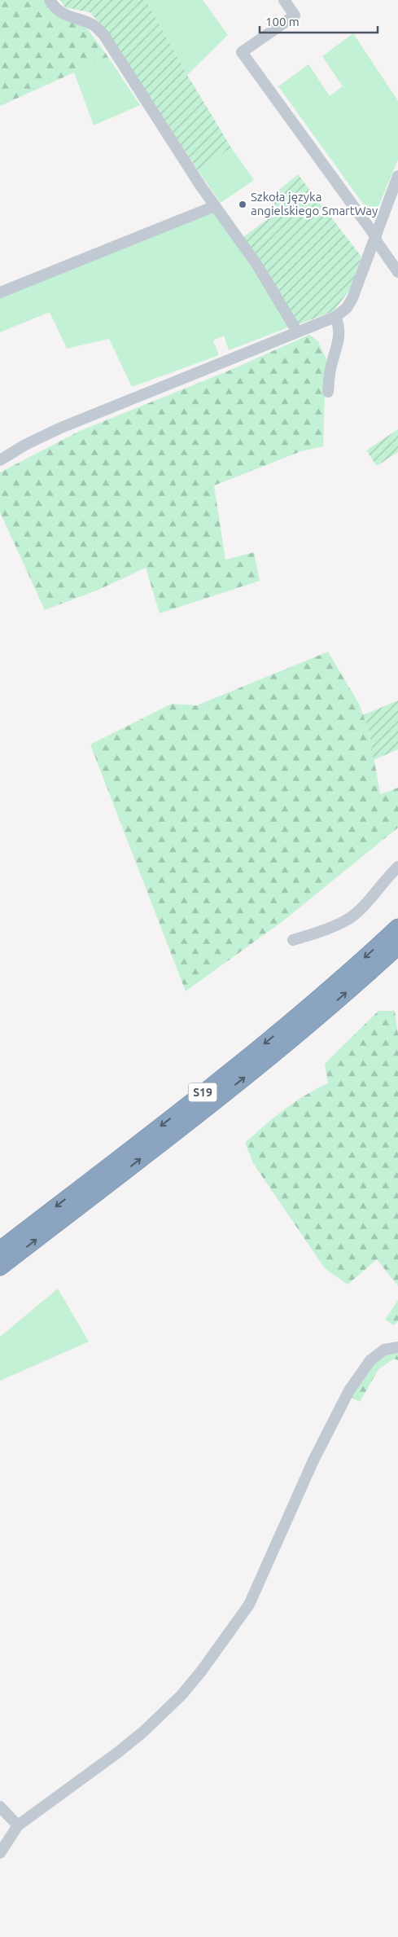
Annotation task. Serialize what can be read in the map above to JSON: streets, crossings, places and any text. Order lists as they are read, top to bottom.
{
  "streets": {
    "highway": ["S19"]
  },
  "places": ["Szkoła języka angielskiego SmartWay"],
  "scale_bar": "100 m"
}
